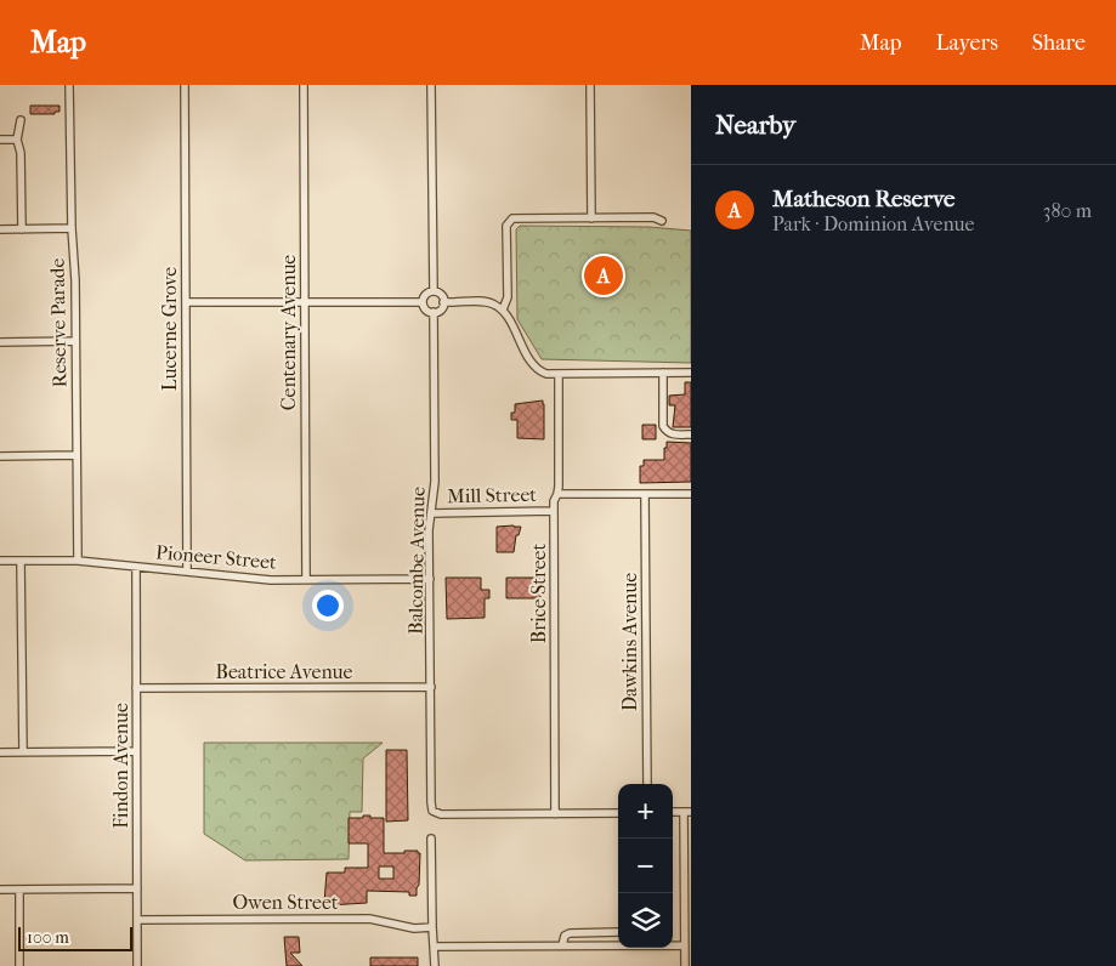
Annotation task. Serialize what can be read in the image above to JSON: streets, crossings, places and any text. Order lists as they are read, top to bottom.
{
  "streets": {
    "street": [
      "Reserve Parade",
      "Lucerne Grove",
      "Centenary Avenue",
      "Mill Street",
      "Pioneer Street",
      "Balcombe Avenue",
      "Brice Street",
      "Dawkins Avenue",
      "Beatrice Avenue",
      "Findon Avenue",
      "Owen Street"
    ]
  },
  "crossings": [
    ["Reserve Parade", "Pioneer Street"],
    ["Lucerne Grove", "Pioneer Street"],
    ["Centenary Avenue", "Pioneer Street"],
    ["Mill Street", "Balcombe Avenue"],
    ["Mill Street", "Brice Street"],
    ["Mill Street", "Dawkins Avenue"],
    ["Pioneer Street", "Balcombe Avenue"],
    ["Pioneer Street", "Findon Avenue"],
    ["Balcombe Avenue", "Brice Street"],
    ["Balcombe Avenue", "Beatrice Avenue"],
    ["Beatrice Avenue", "Findon Avenue"],
    ["Findon Avenue", "Owen Street"]
  ],
  "scale_bar": "100 m",
  "page": {
    "header": "Map",
    "nav": ["Map", "Layers", "Share"],
    "heading": "Nearby",
    "list": [
      {
        "mark": "A",
        "name": "Matheson Reserve",
        "note": "Park · Dominion Avenue",
        "value": "380 m"
      }
    ],
    "pins": "A",
    "map_buttons": ["+", "−"],
    "scale": "100 m"
  }
}
